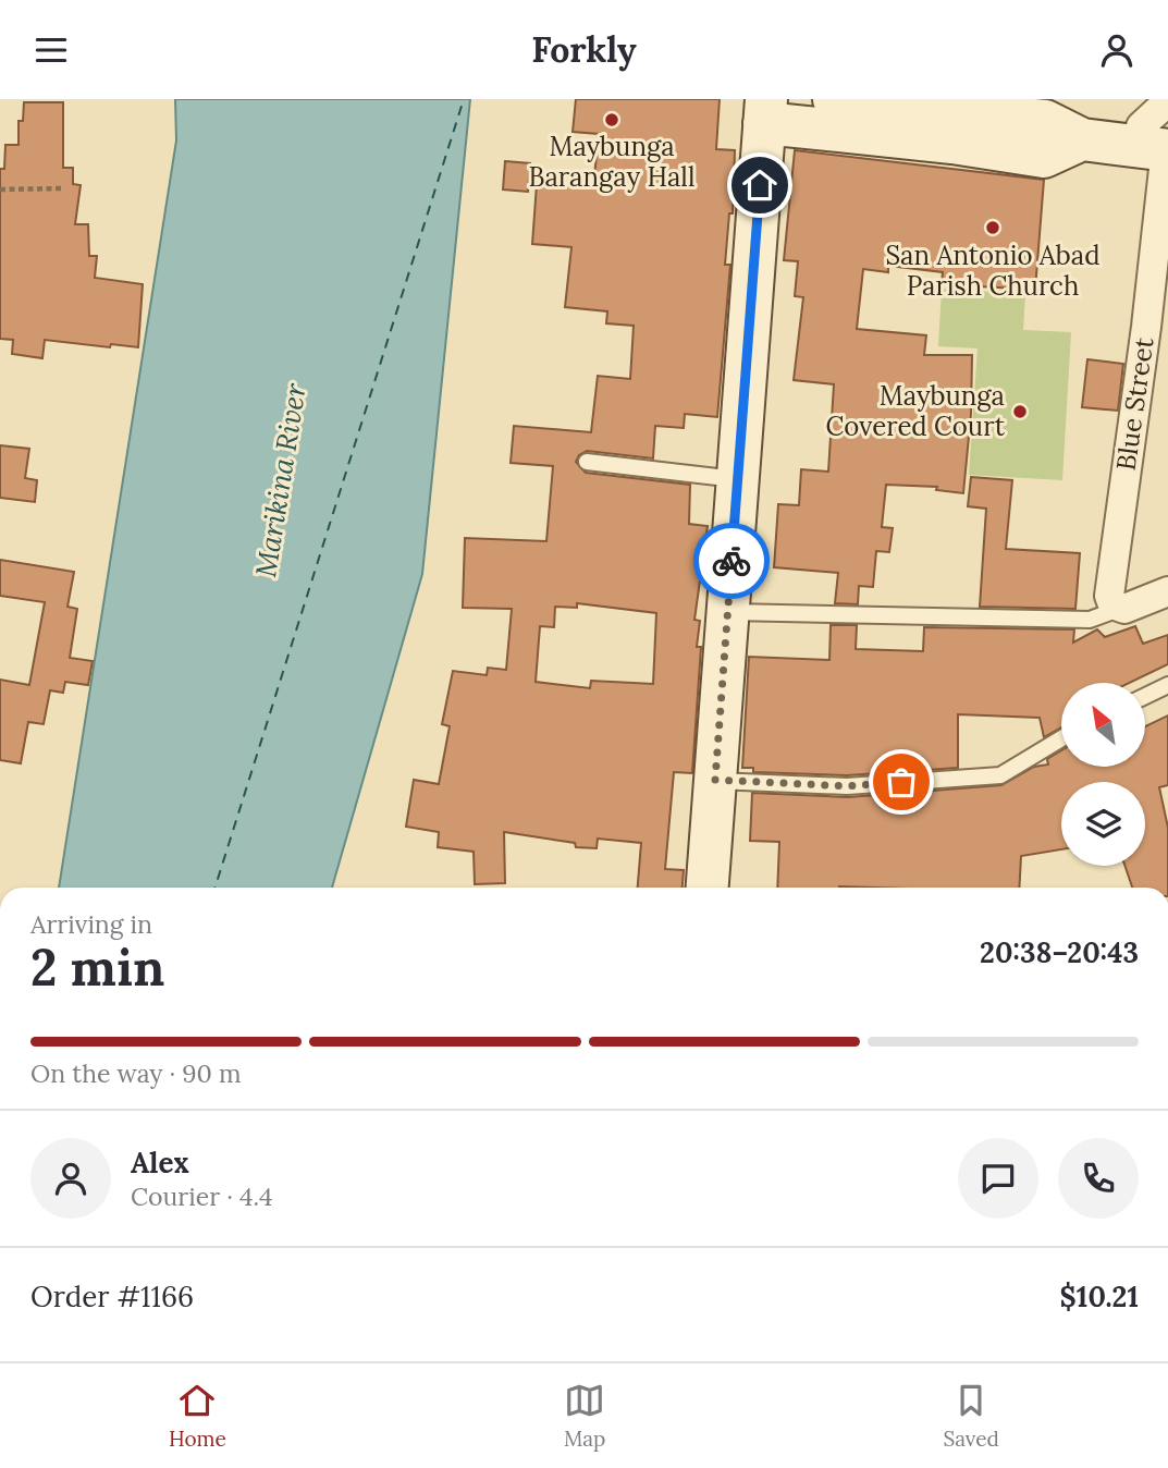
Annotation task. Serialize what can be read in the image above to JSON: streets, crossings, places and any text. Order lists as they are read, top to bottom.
{
  "streets": {
    "street": ["Blue Street"]
  },
  "water": ["Marikina River"],
  "places": ["Maybunga Barangay Hall", "San Antonio Abad Parish Church", "Maybunga Covered Court"],
  "north": "top left",
  "page": {
    "header": "Forkly",
    "heading": ["2 min", "Arriving in", "20:38–20:43"],
    "panel": [
      "Alex",
      "Courier · 4.4",
      "Order #1166",
      "$10.21"
    ],
    "bar": "On the way · 90 m",
    "tabs": ["Home", "Map", "Saved"]
  }
}
